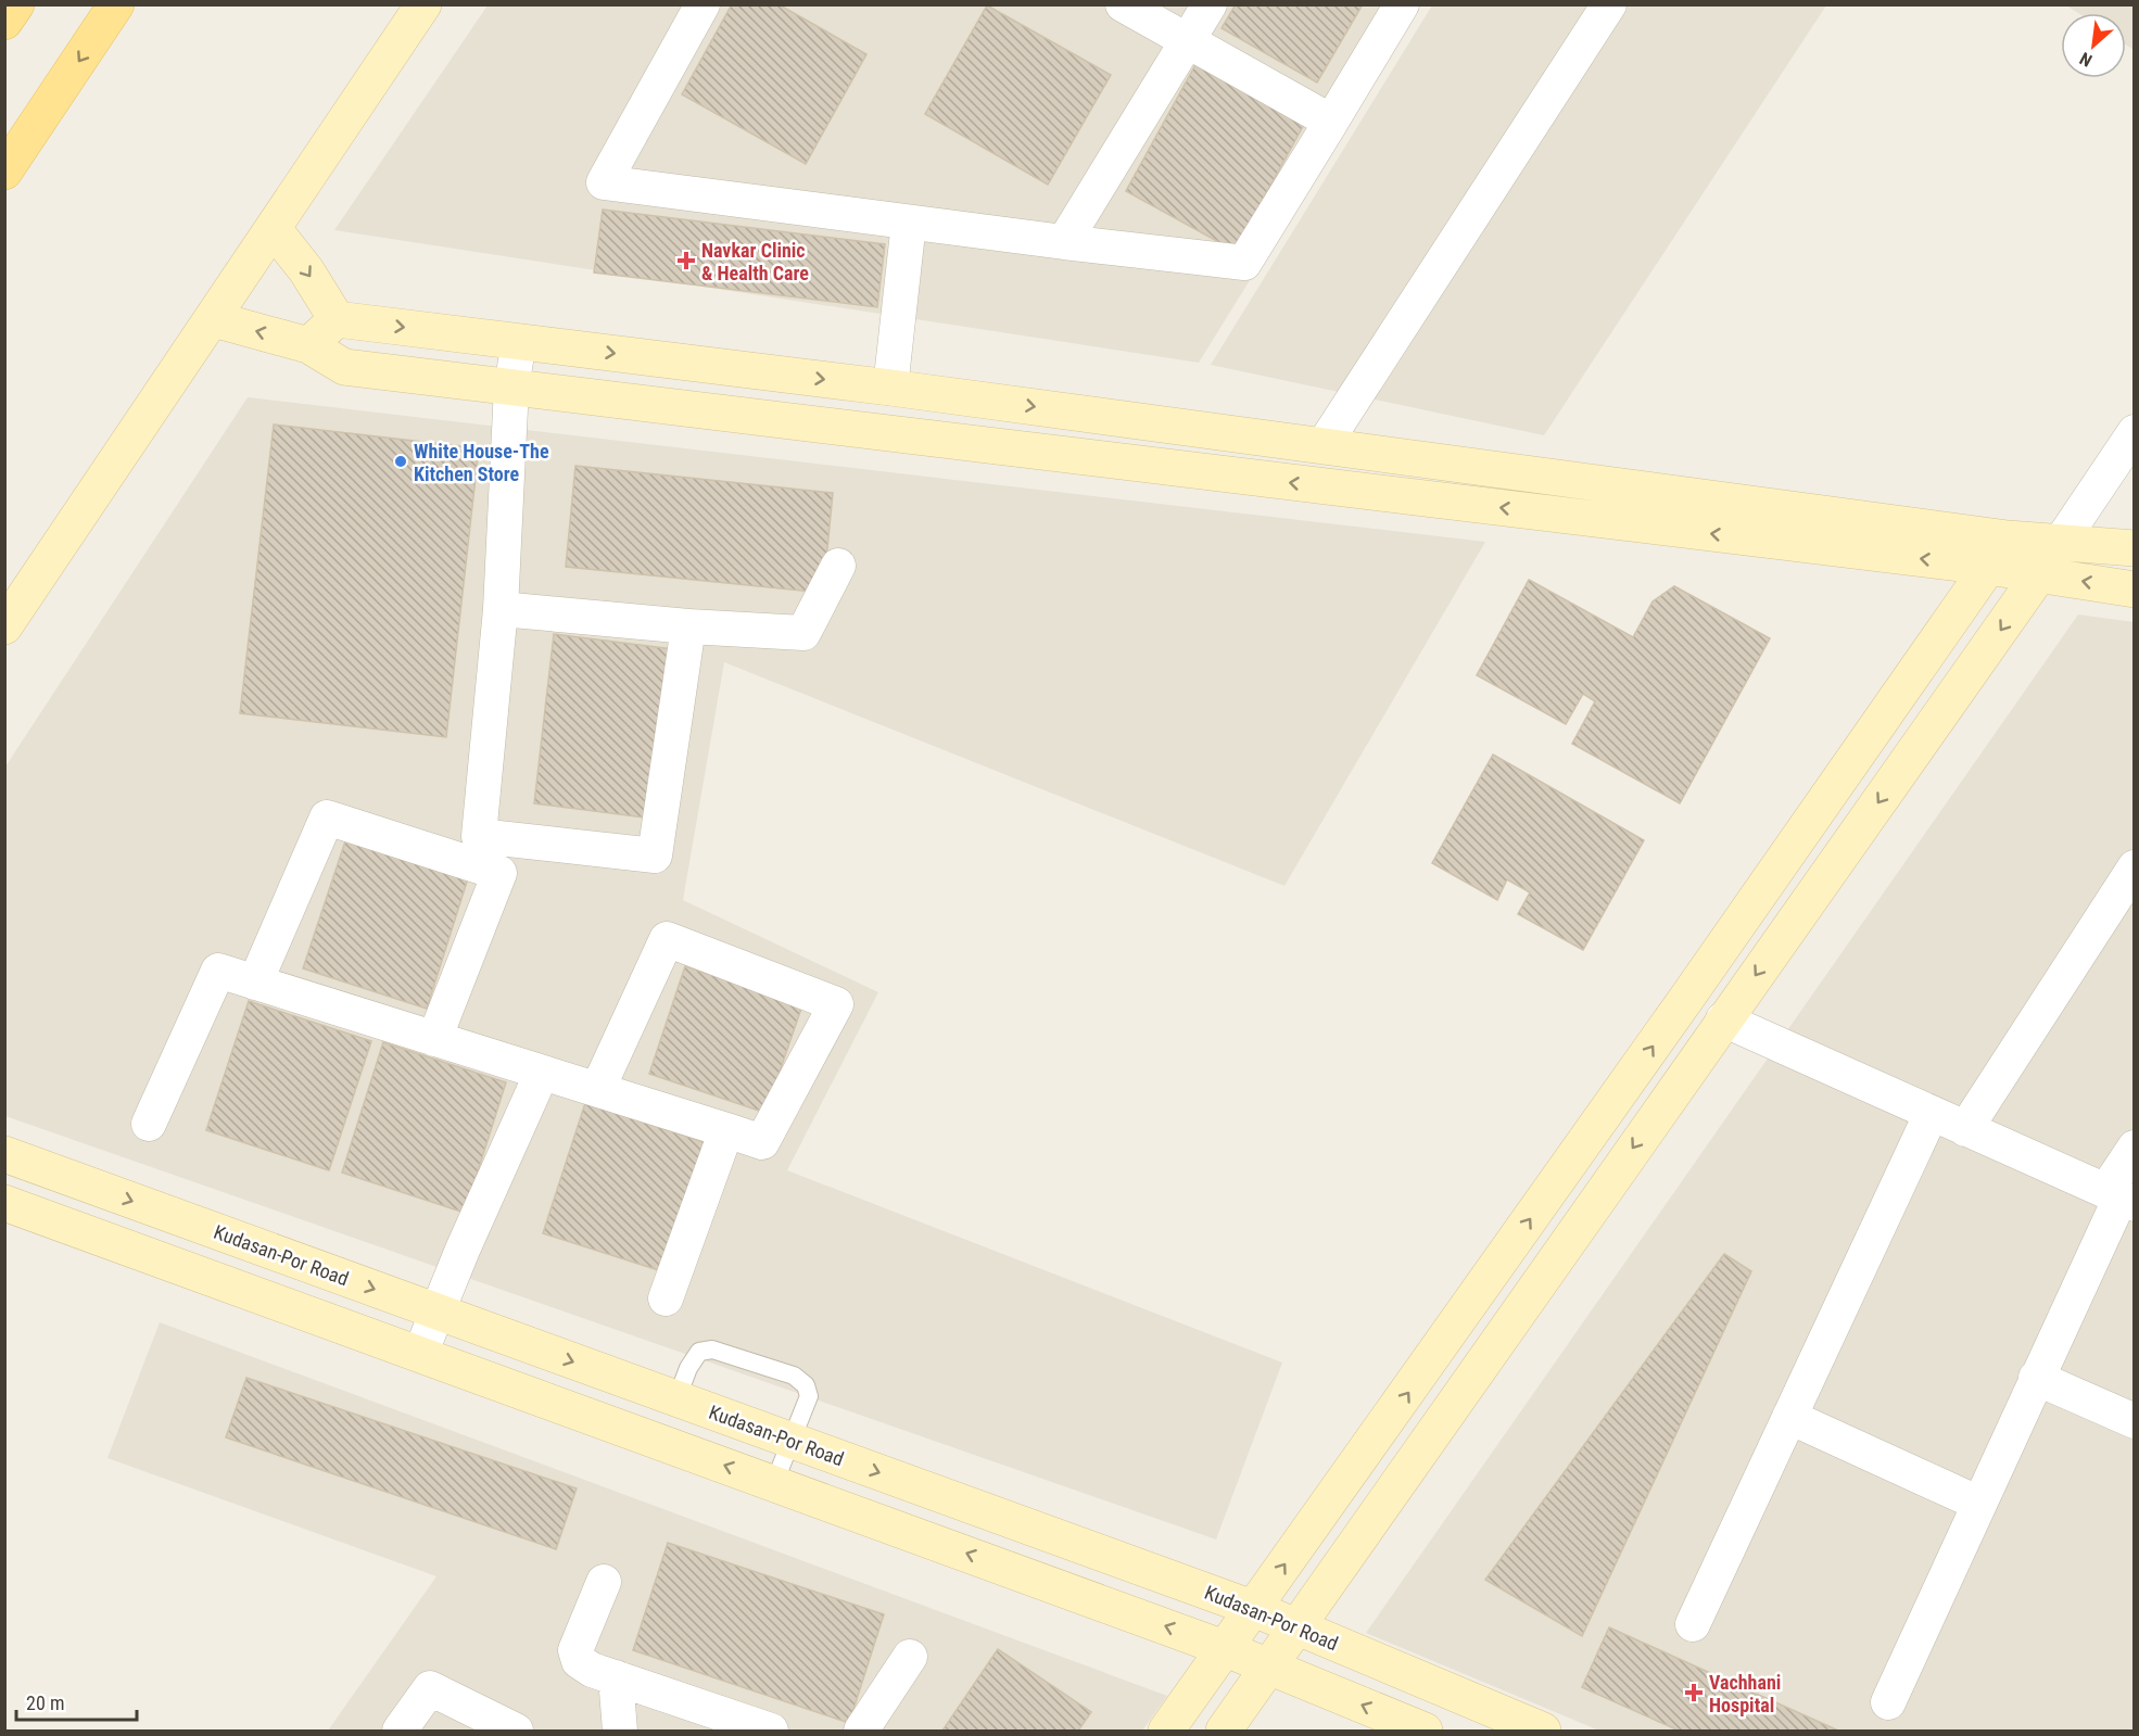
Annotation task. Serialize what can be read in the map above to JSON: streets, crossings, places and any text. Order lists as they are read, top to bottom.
{
  "streets": {
    "street": ["Kudasan-Por Road"]
  },
  "places": {
    "health": ["Navkar Clinic & Health Care", "Vachhani Hospital"],
    "other": ["White House-The Kitchen Store"]
  },
  "scale_bar": "20 m",
  "north": "bottom left"
}
